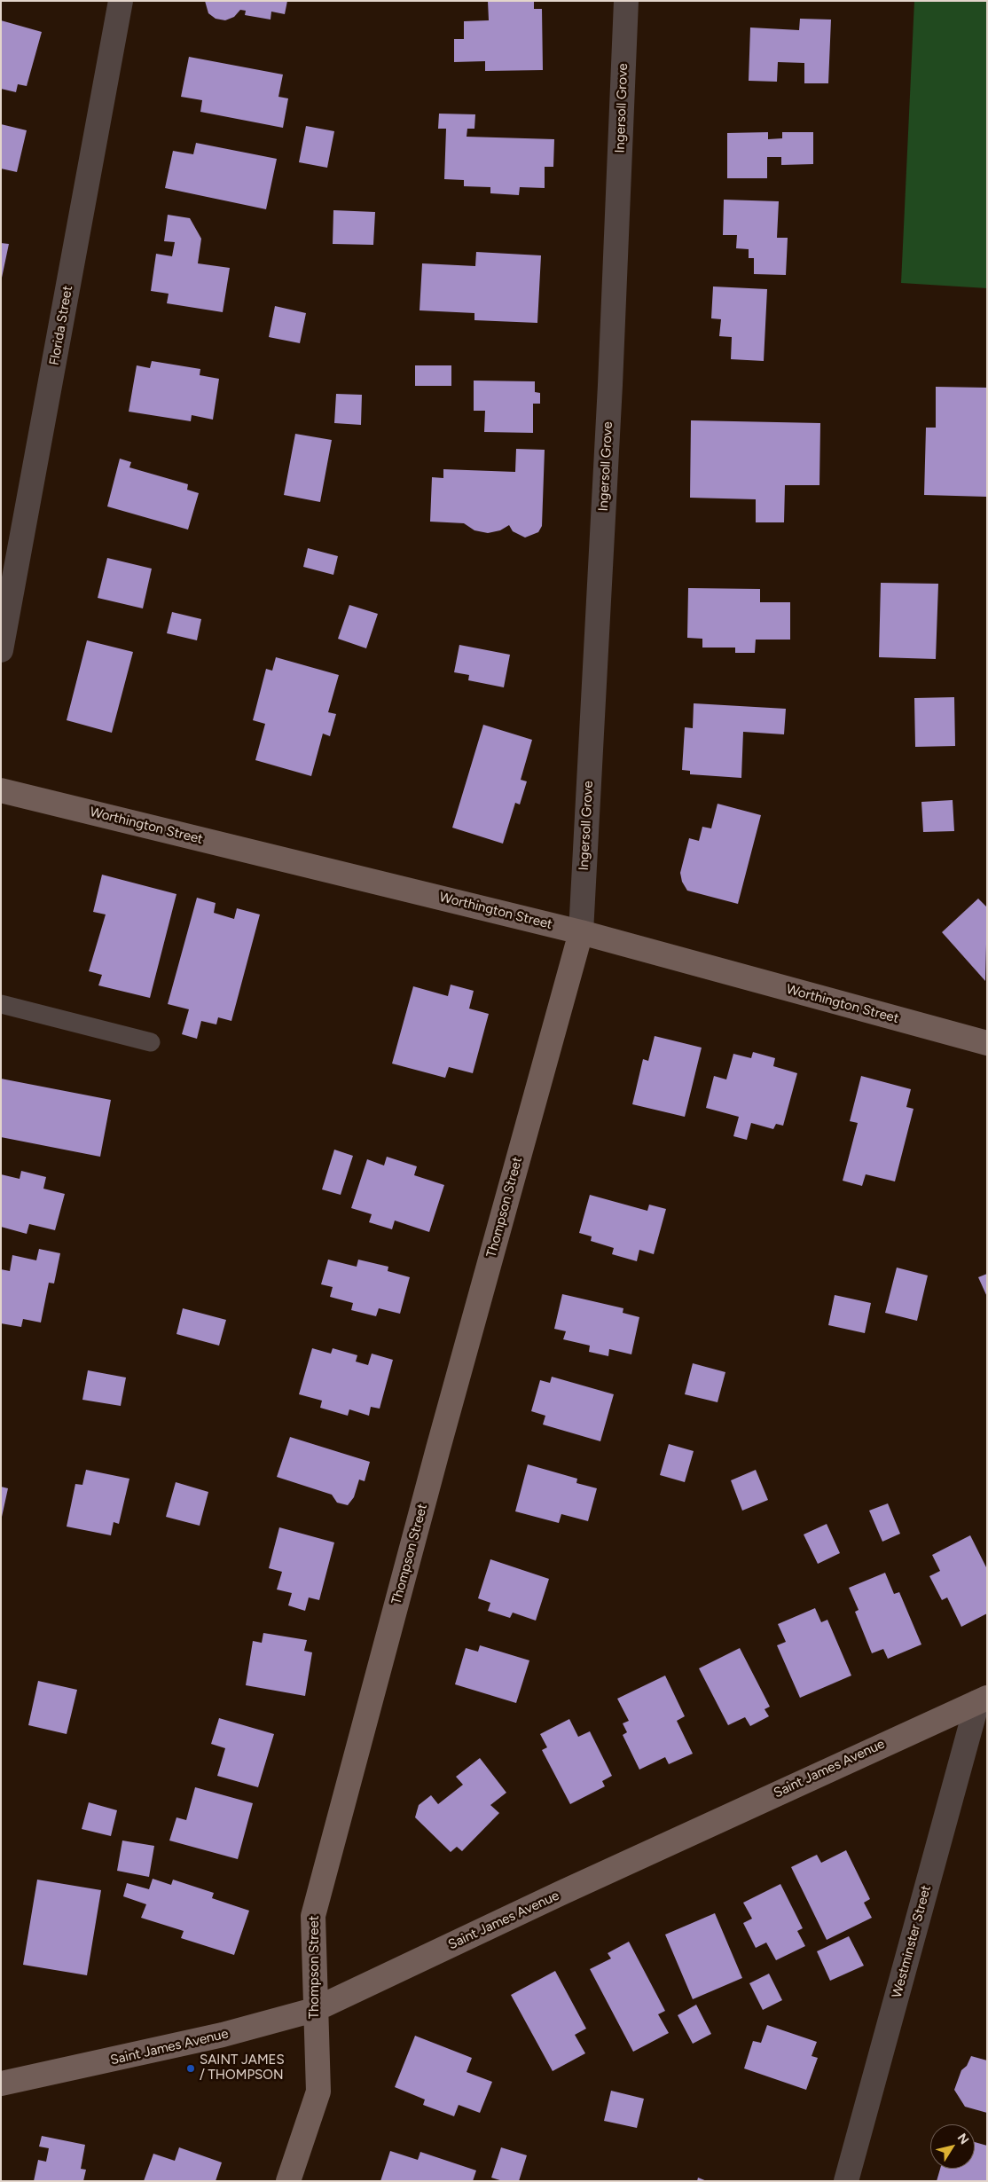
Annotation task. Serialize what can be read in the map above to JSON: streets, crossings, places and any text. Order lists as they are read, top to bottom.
{
  "streets": {
    "main road": ["Worthington Street", "Thompson Street", "Saint James Avenue"],
    "street": ["Ingersoll Grove", "Florida Street", "Westminster Street"]
  },
  "crossings": [
    ["Ingersoll Grove", "Worthington Street"],
    ["Ingersoll Grove", "Thompson Street"],
    ["Worthington Street", "Thompson Street"],
    ["Thompson Street", "Saint James Avenue"],
    ["Saint James Avenue", "Westminster Street"]
  ],
  "places": ["SAINT JAMES / THOMPSON"],
  "north": "top right"
}
